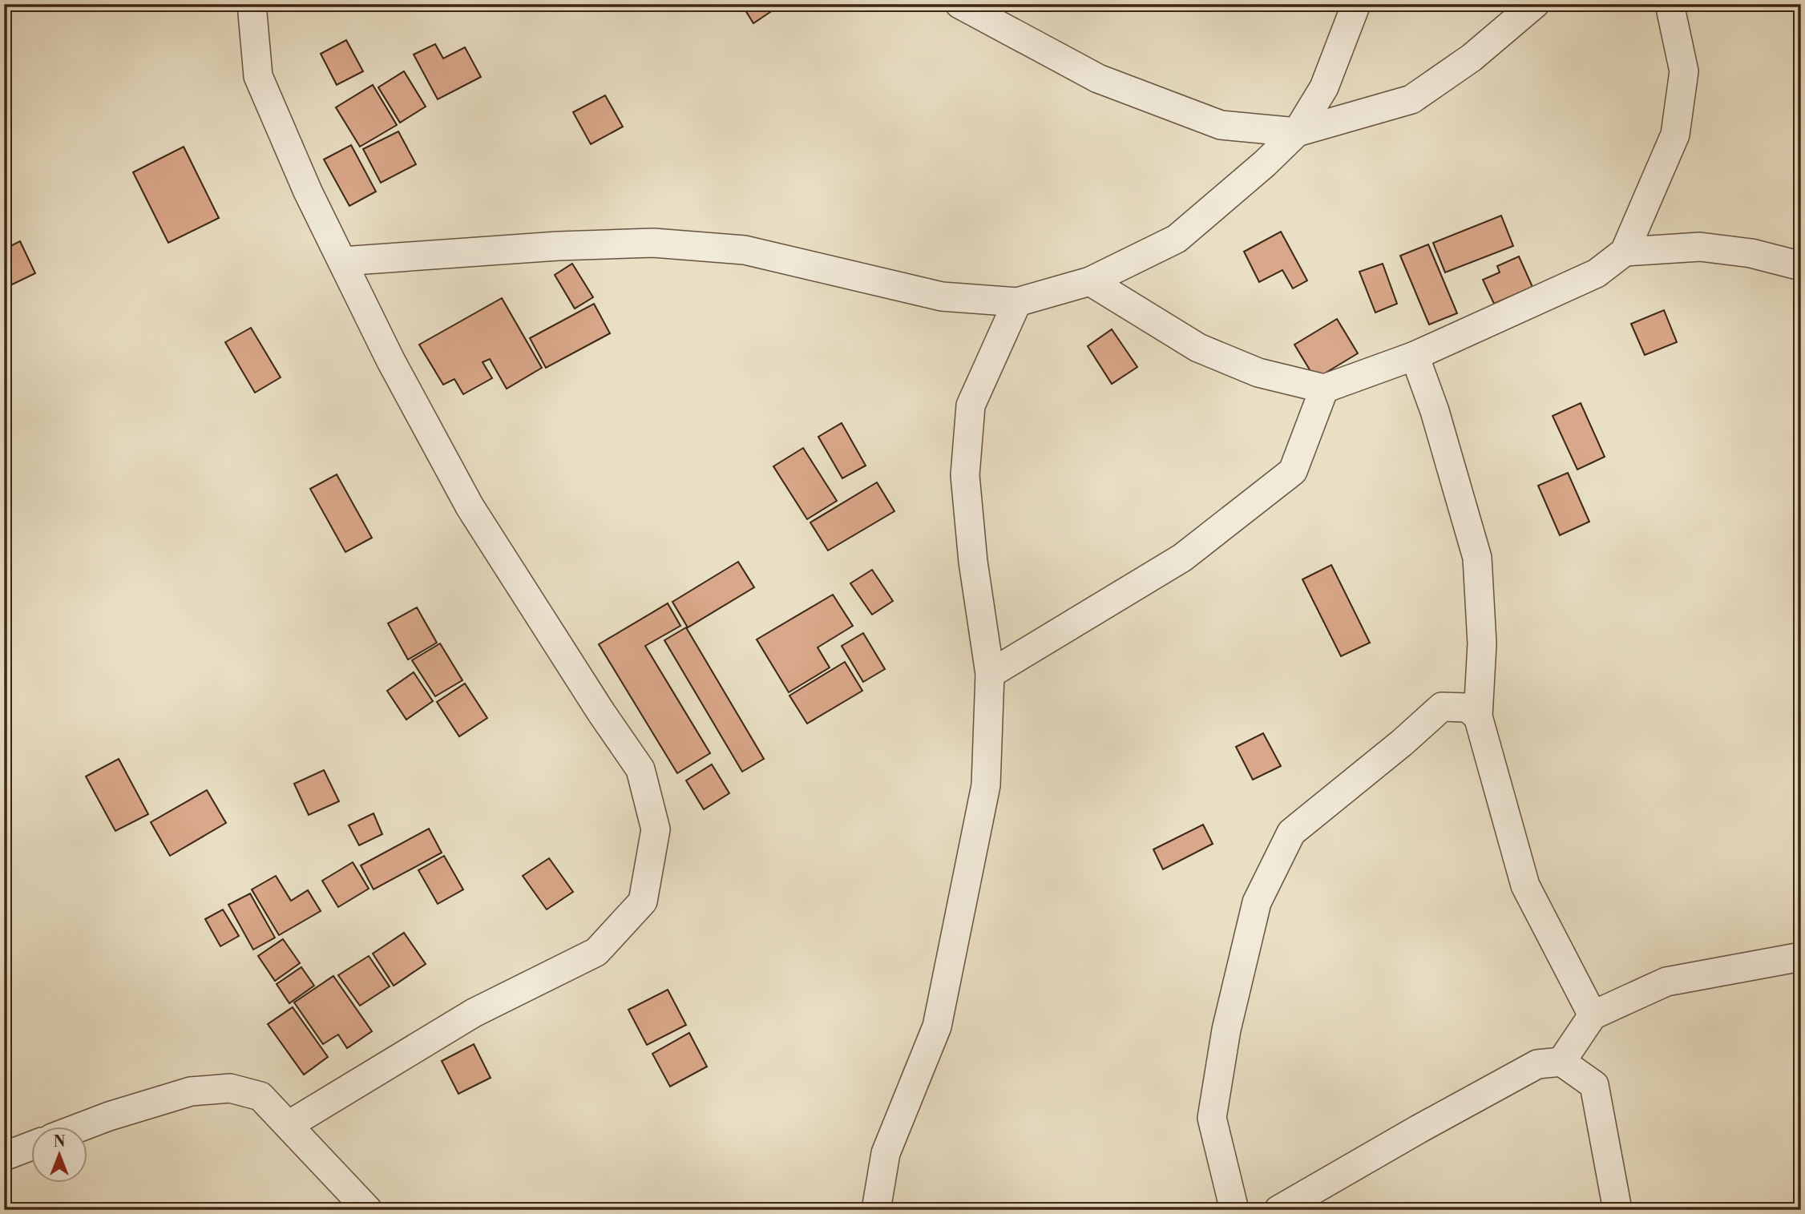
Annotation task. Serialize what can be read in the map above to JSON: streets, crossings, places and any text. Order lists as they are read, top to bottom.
{
  "north": "top"
}
